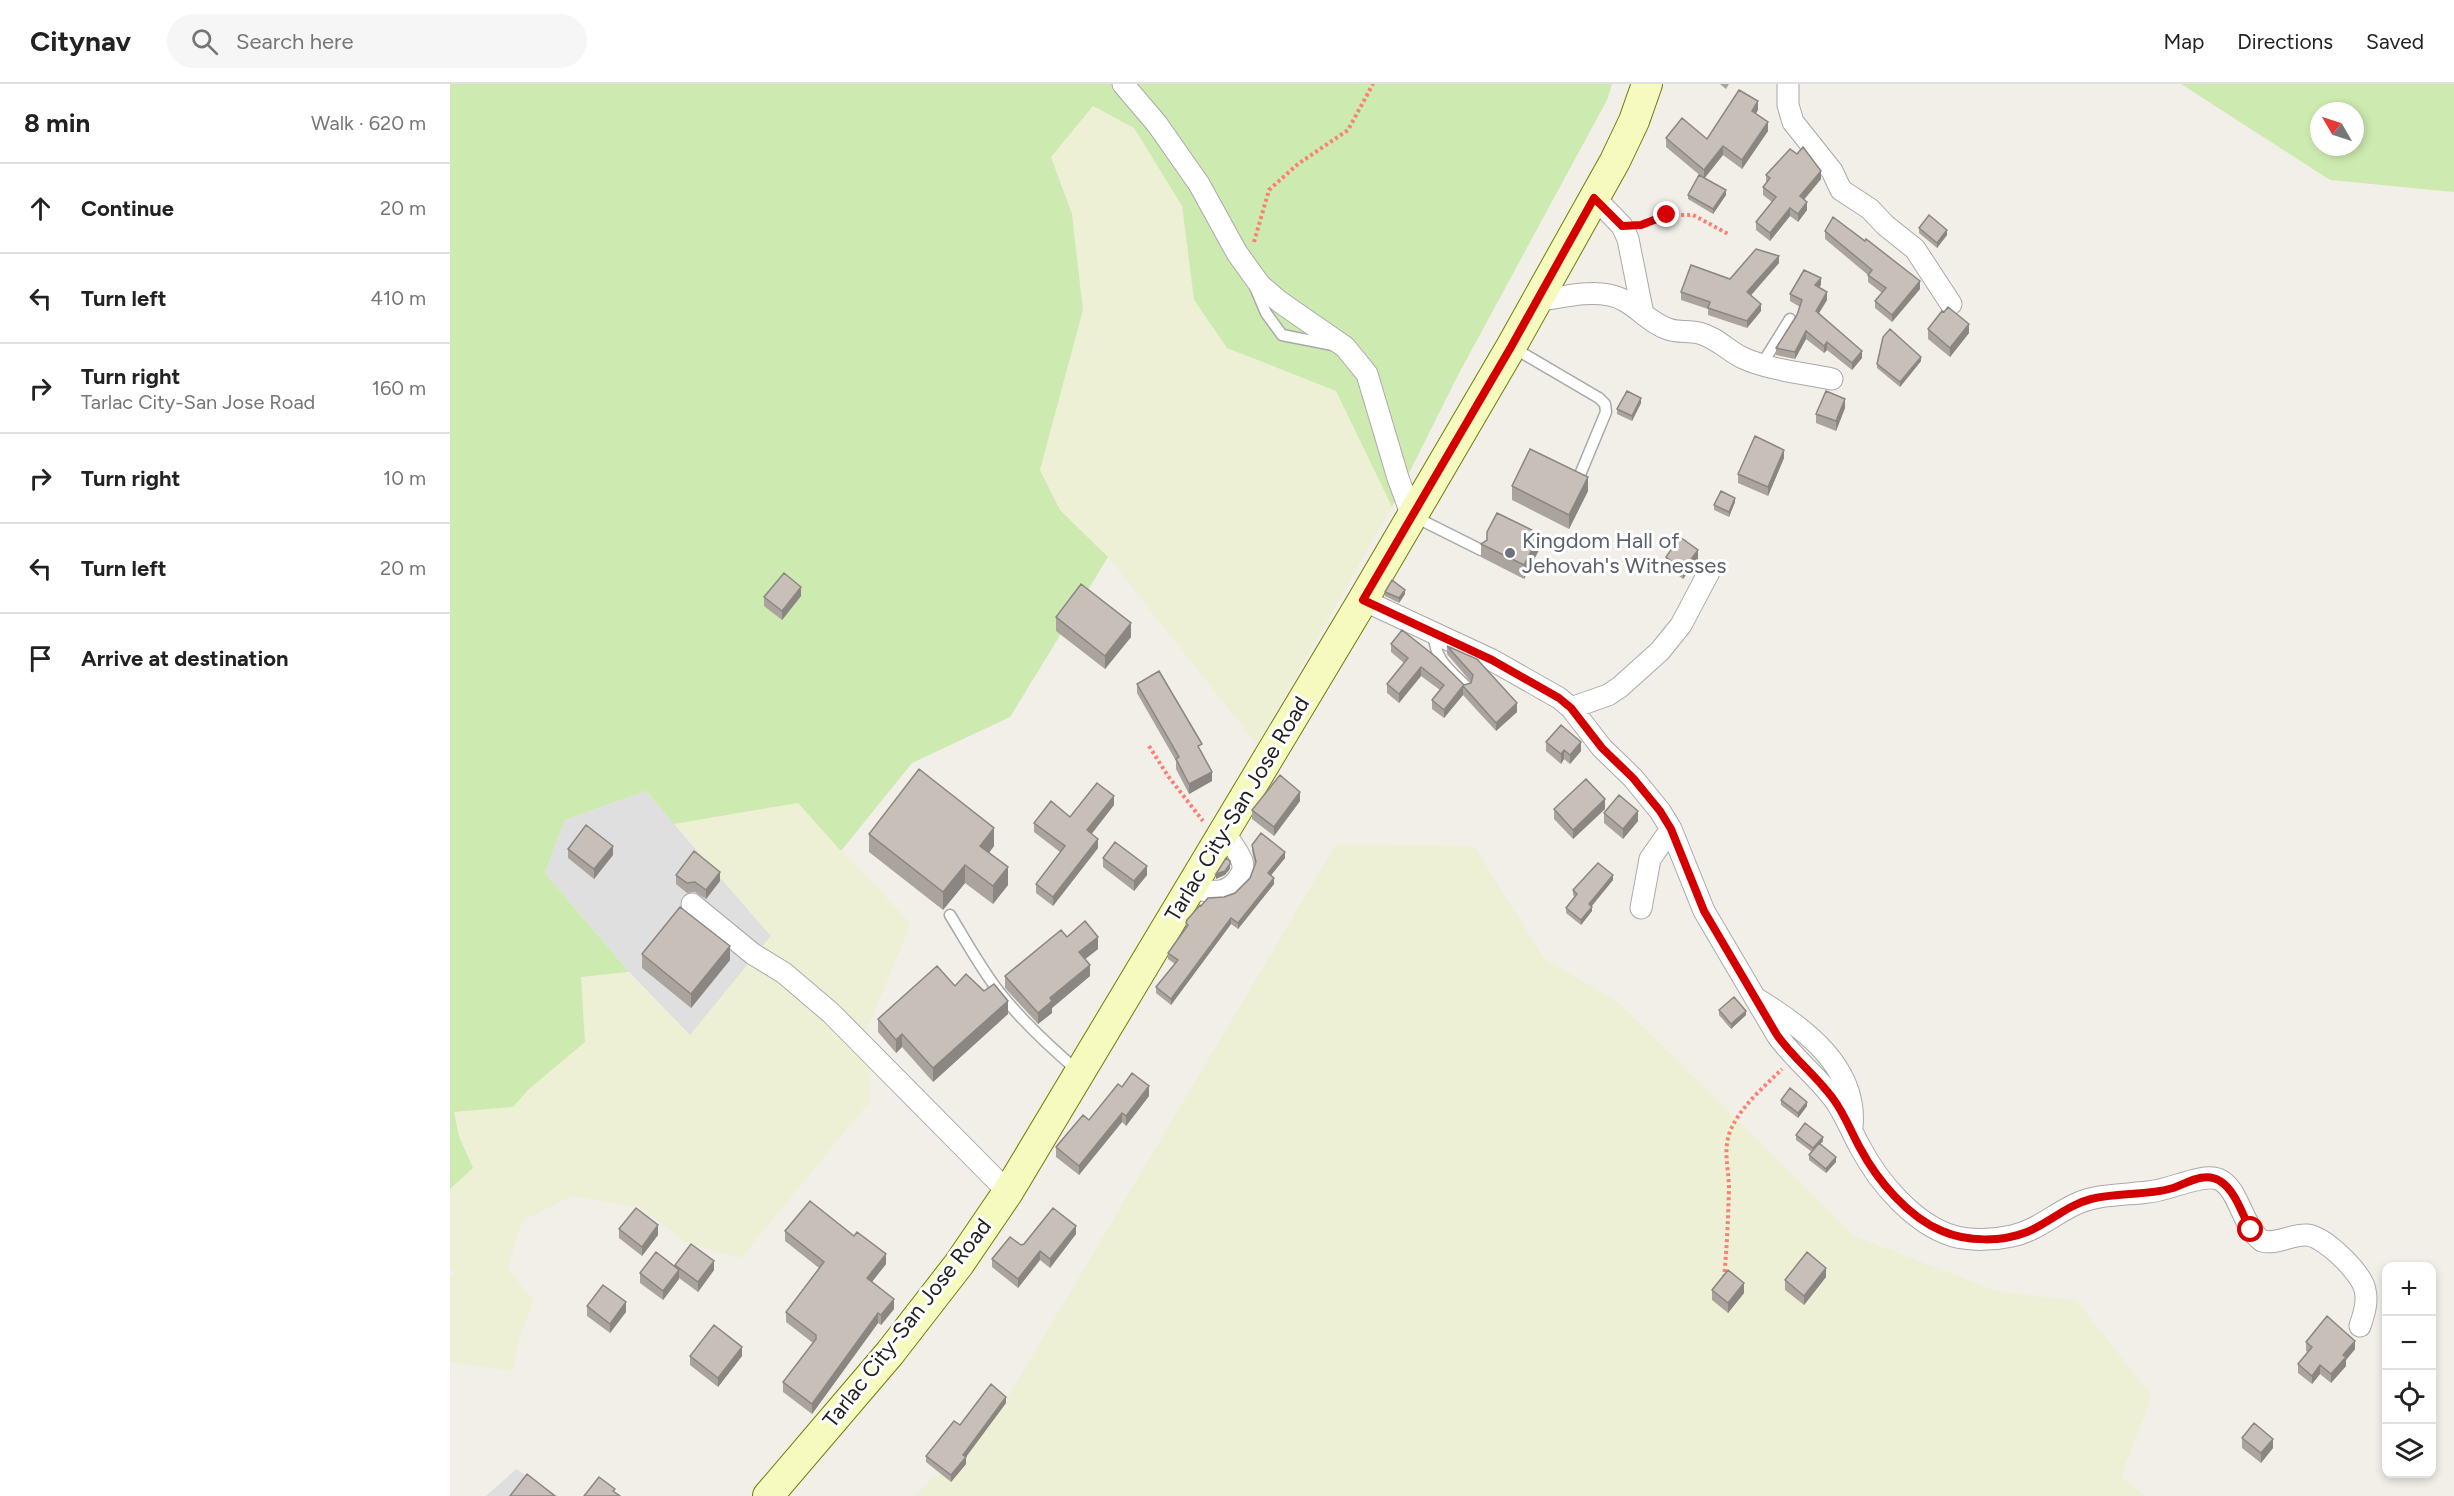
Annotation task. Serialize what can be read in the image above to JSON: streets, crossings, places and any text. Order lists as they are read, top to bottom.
{
  "streets": {
    "main road": ["Tarlac City-San Jose Road"]
  },
  "places": ["Kingdom Hall of Jehovah's Witnesses"],
  "north": "top left",
  "page": {
    "header": "Citynav",
    "search": "Search here",
    "nav": ["Map", "Directions", "Saved"],
    "heading": ["8 min", "Walk · 620 m"],
    "list": [
      ["Continue", "20 m"],
      ["Turn left", "410 m"],
      ["Turn right", "Tarlac City-San Jose Road", "160 m"],
      ["Turn right", "10 m"],
      ["Turn left", "20 m"],
      "Arrive at destination"
    ],
    "map_buttons": ["+", "−"]
  }
}
